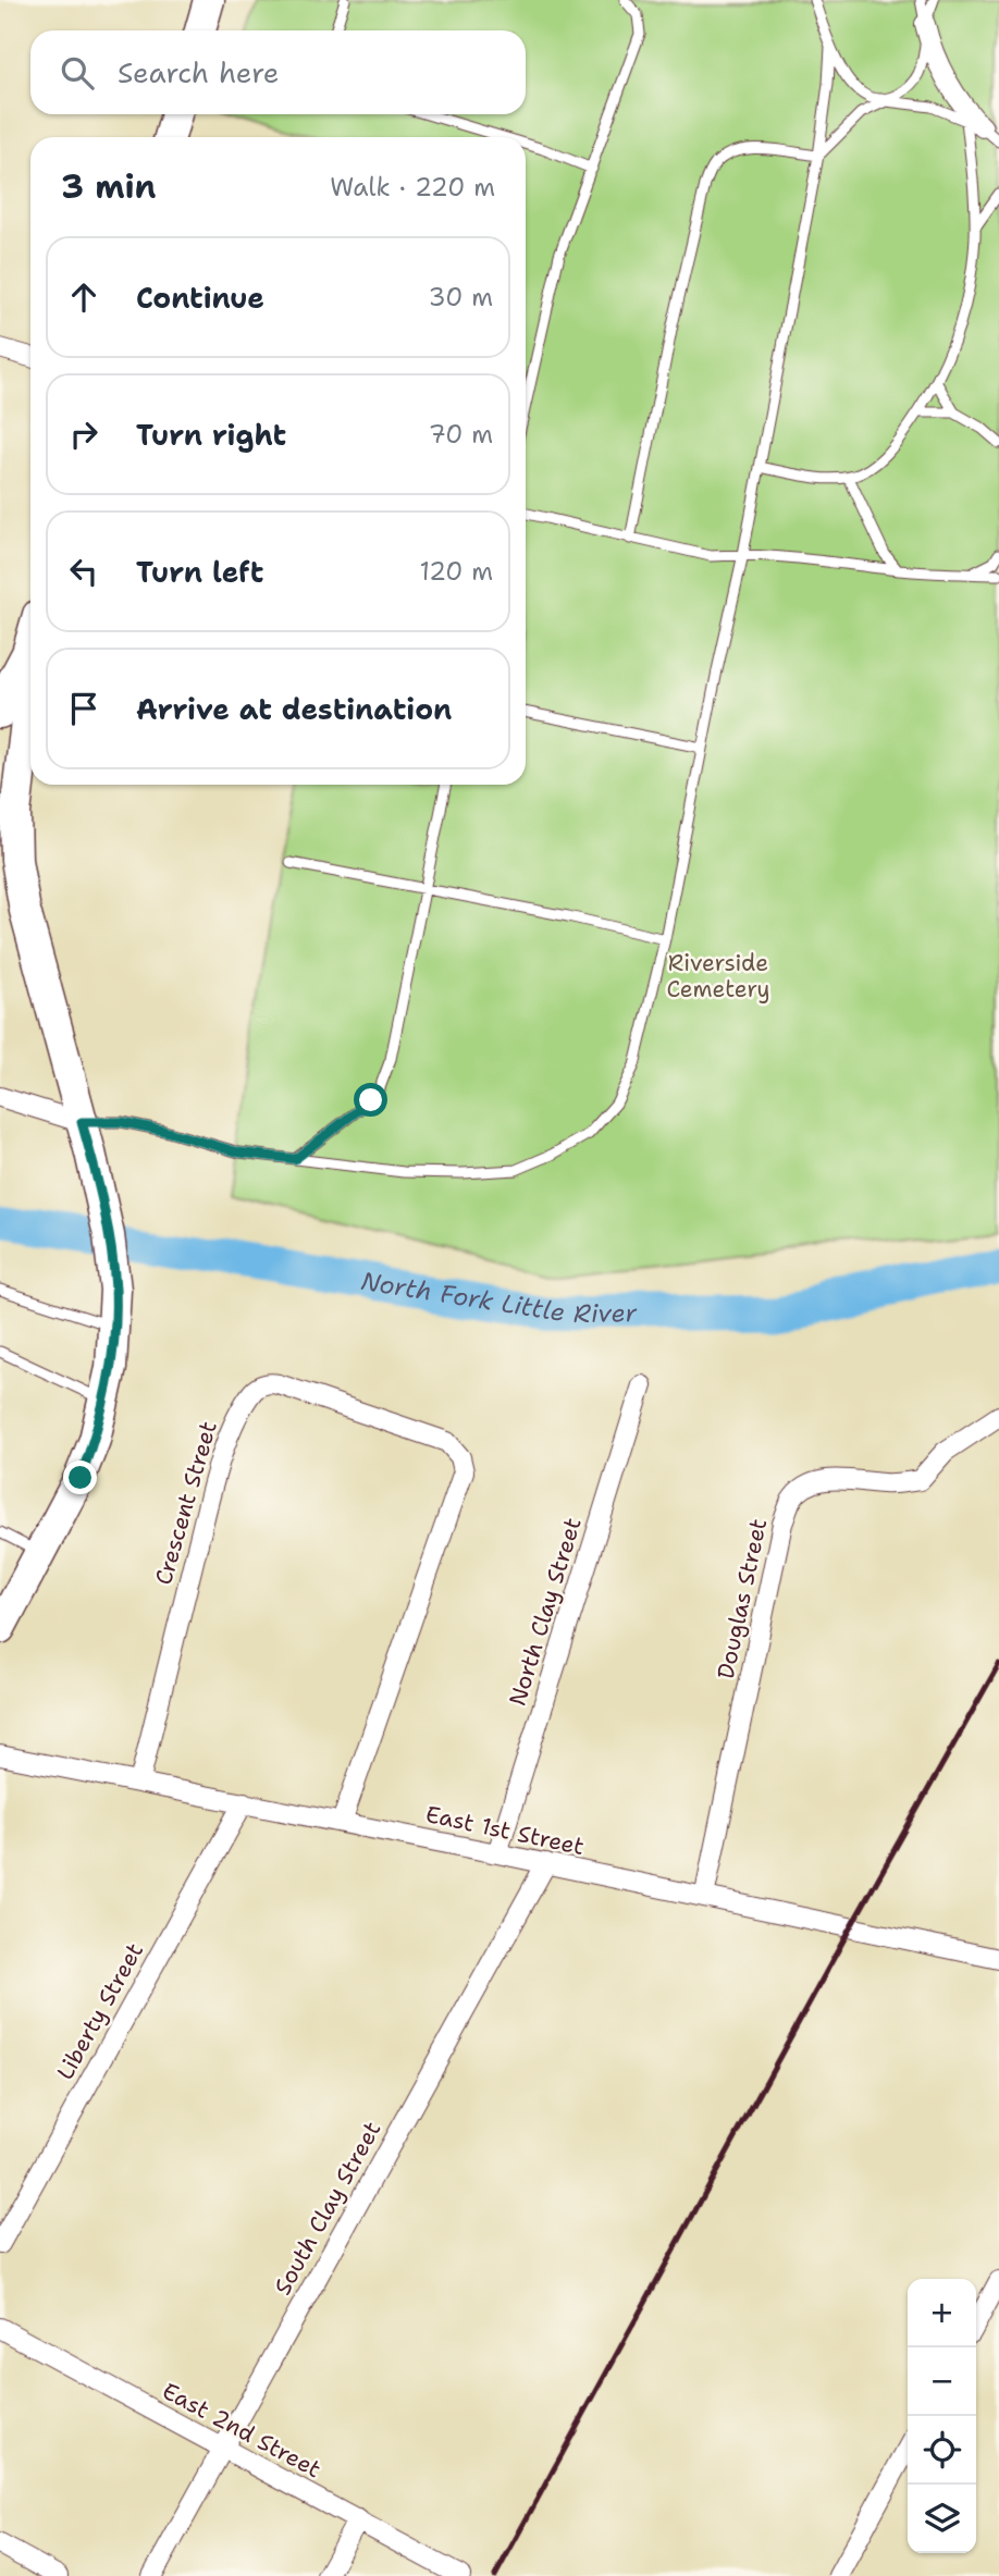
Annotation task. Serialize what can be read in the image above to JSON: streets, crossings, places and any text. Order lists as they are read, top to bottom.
{
  "streets": {
    "street": [
      "Crescent Street",
      "Douglas Street",
      "North Clay Street",
      "East 1st Street",
      "Liberty Street",
      "South Clay Street",
      "East 2nd Street"
    ]
  },
  "crossings": [
    ["Crescent Street", "East 1st Street"],
    ["Douglas Street", "East 1st Street"],
    ["North Clay Street", "East 1st Street"],
    ["East 1st Street", "Liberty Street"],
    ["East 1st Street", "South Clay Street"],
    ["South Clay Street", "East 2nd Street"]
  ],
  "water": ["North Fork Little River"],
  "parks": ["Riverside Cemetery"],
  "page": {
    "search": "Search here",
    "heading": ["3 min", "Walk · 220 m"],
    "list": [
      ["Continue", "30 m"],
      ["Turn right", "70 m"],
      ["Turn left", "120 m"],
      "Arrive at destination"
    ],
    "map_buttons": ["+", "−"]
  }
}
